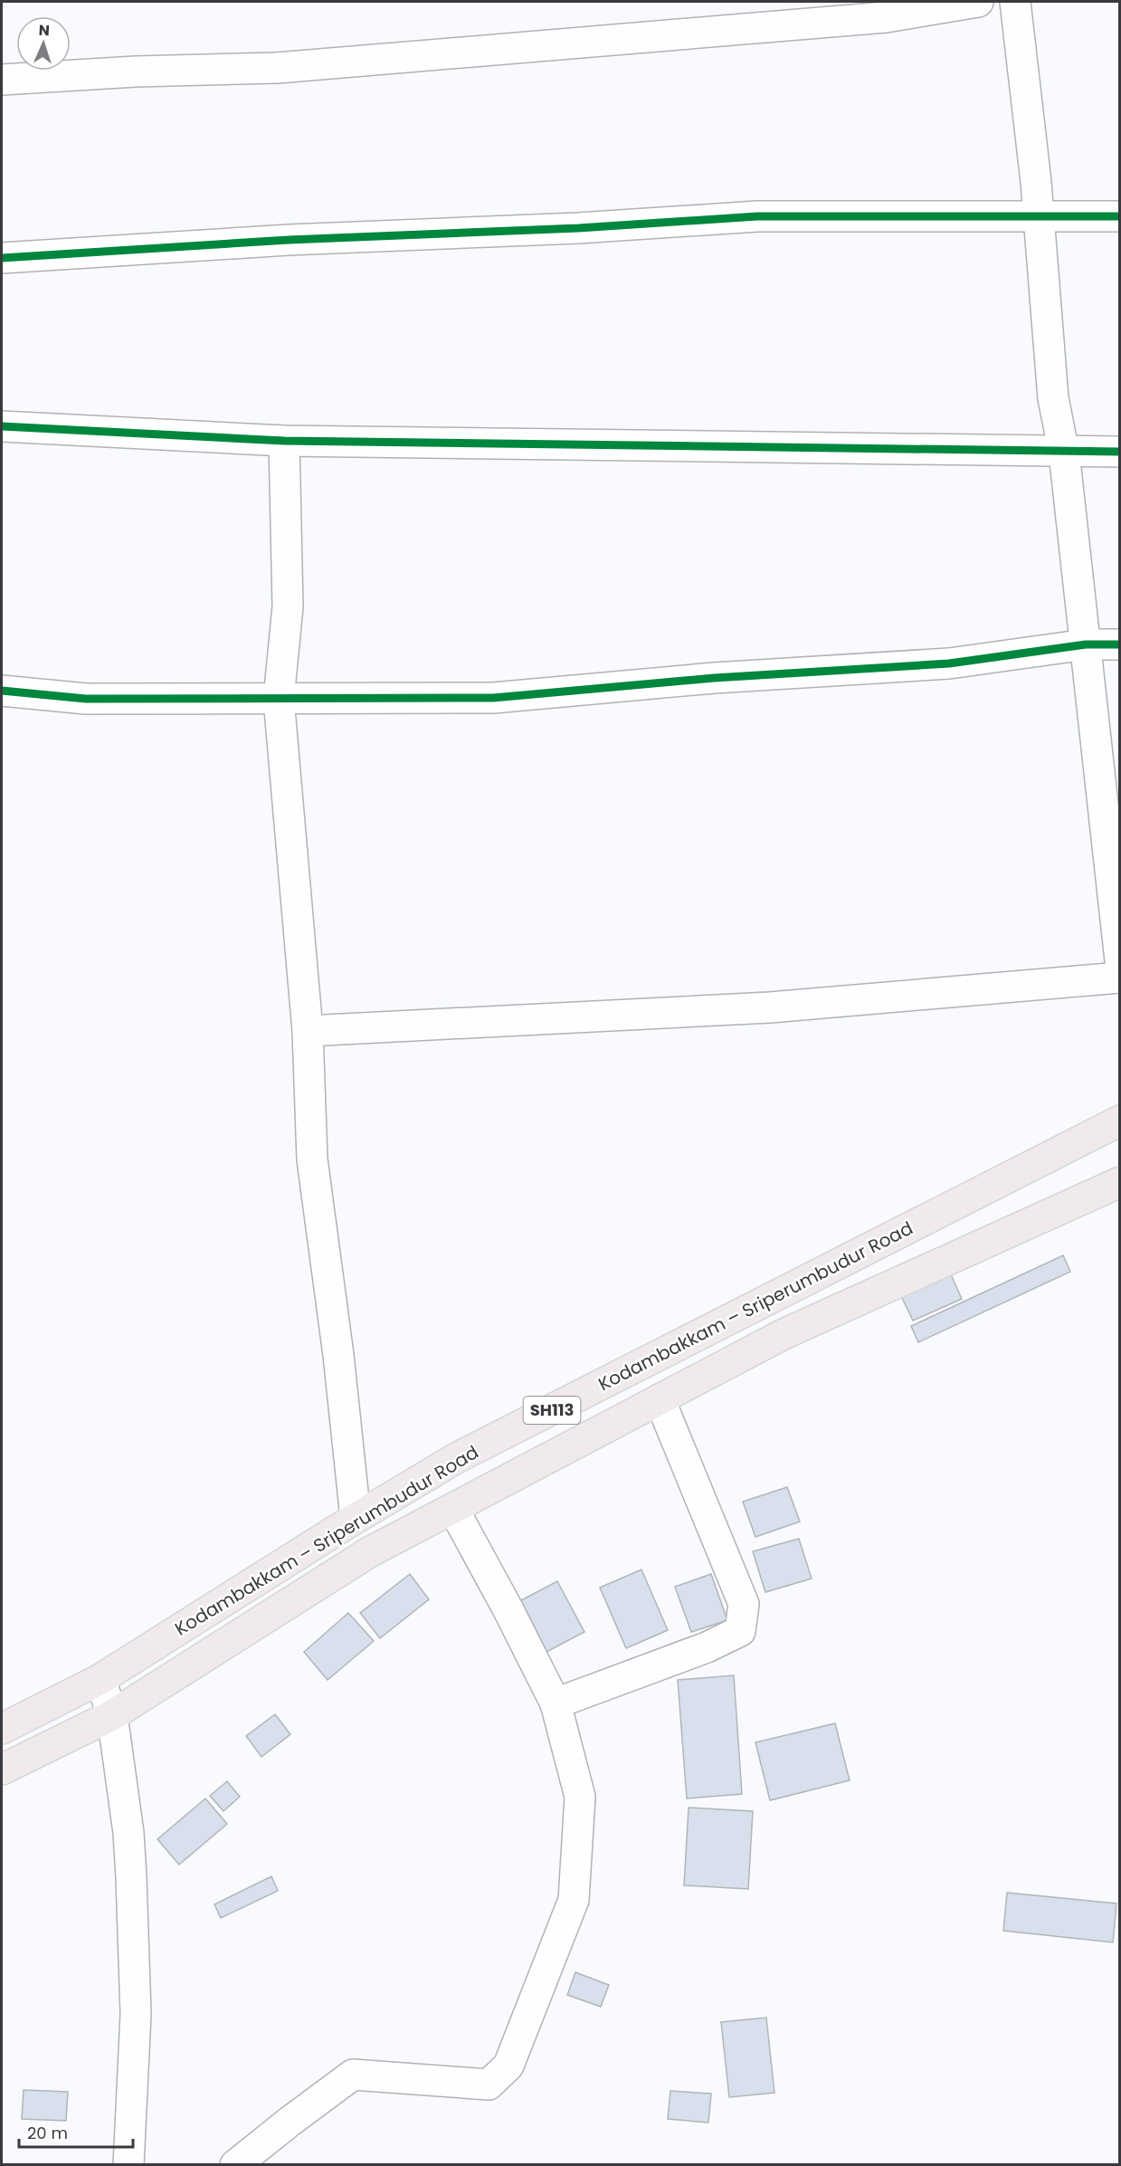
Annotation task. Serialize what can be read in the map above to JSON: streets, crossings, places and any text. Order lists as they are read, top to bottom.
{
  "streets": {
    "main road": ["Kodambakkam – Sriperumbudur Road", "SH113"]
  },
  "scale_bar": "20 m",
  "north": "top"
}
